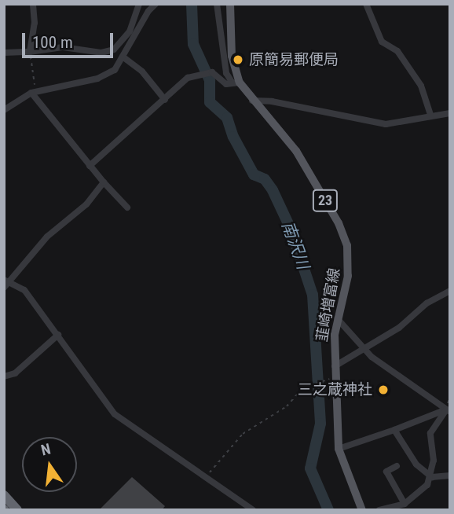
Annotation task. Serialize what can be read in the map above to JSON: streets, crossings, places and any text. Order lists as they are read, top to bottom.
{
  "streets": {
    "main road": ["23", "韮崎増富線"]
  },
  "water": ["南沢川"],
  "places": ["原簡易郵便局", "三之蔵神社"],
  "scale_bar": "100 m",
  "north": "top"
}
